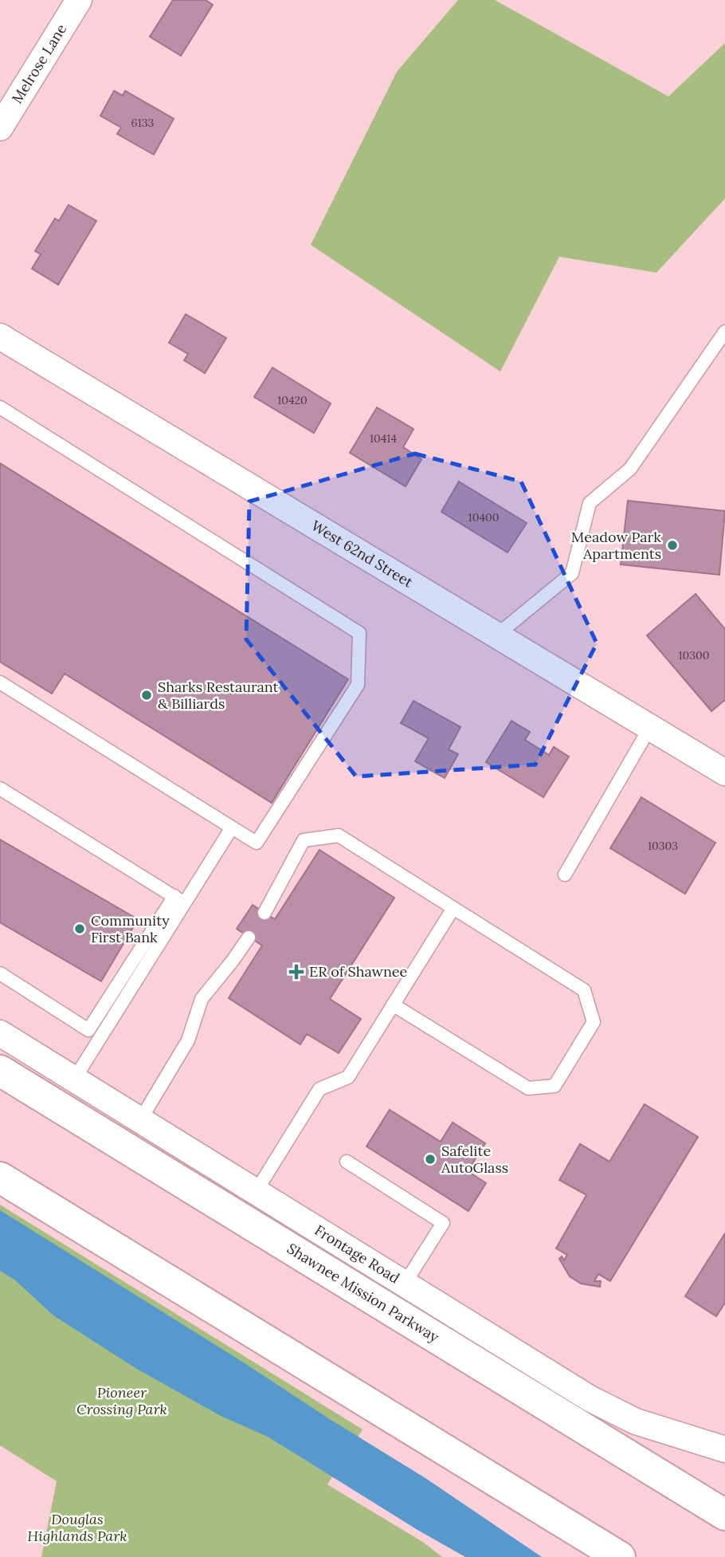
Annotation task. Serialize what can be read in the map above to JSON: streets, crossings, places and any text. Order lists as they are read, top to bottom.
{
  "streets": {
    "highway": ["Shawnee Mission Parkway"],
    "street": ["Melrose Lane", "West 62nd Street", "Frontage Road"]
  },
  "parks": ["Pioneer Crossing Park", "Douglas Highlands Park"],
  "places": {
    "other": [
      "Meadow Park Apartments",
      "Sharks Restaurant & Billiards",
      "Community First Bank",
      "Safelite AutoGlass"
    ],
    "health": ["ER of Shawnee"]
  },
  "house_numbers": [
    "6133",
    "10420",
    "10414",
    "10400",
    "10300",
    "10303"
  ]
}
